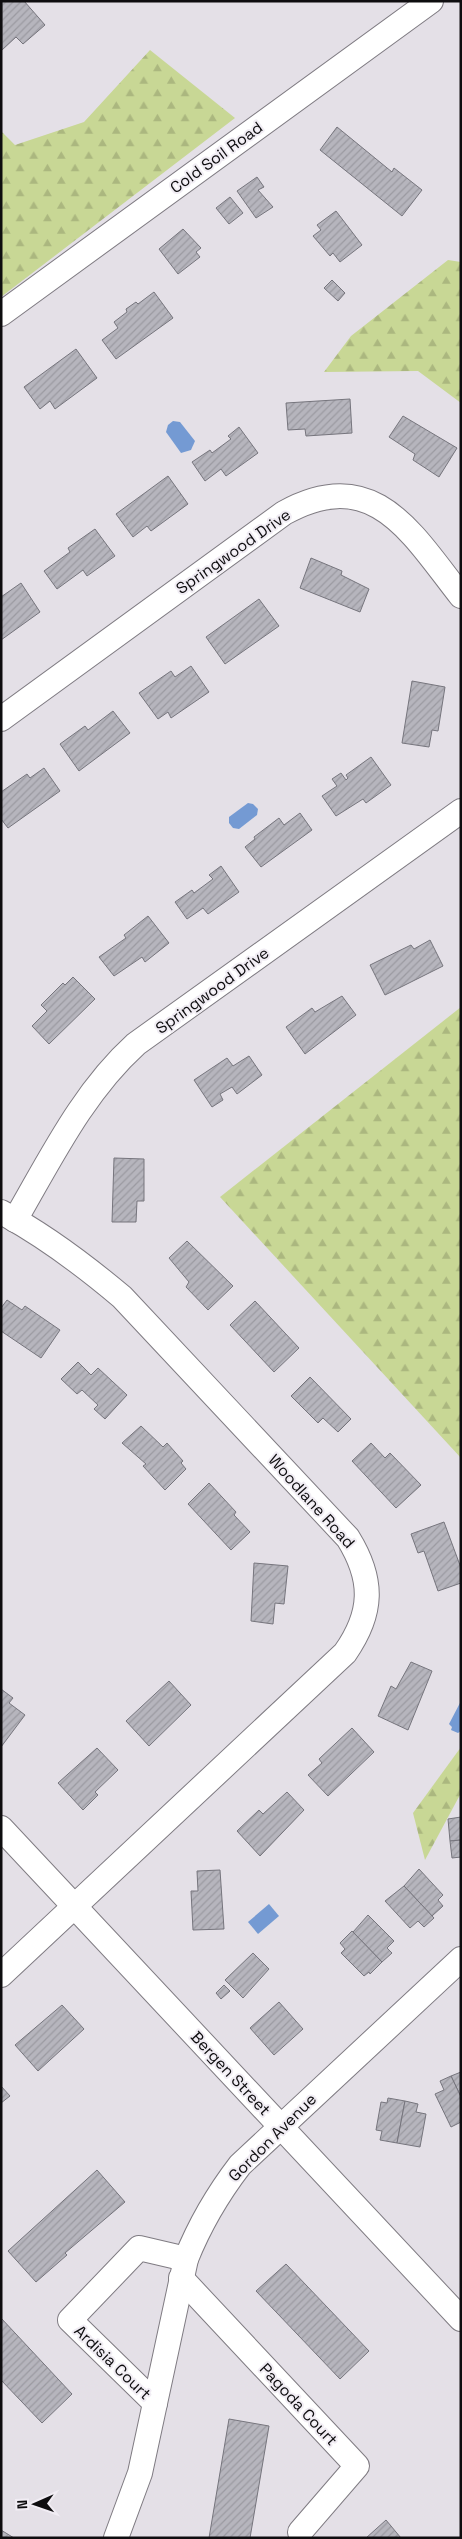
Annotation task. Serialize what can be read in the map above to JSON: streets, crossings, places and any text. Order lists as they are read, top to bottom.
{
  "streets": {
    "street": [
      "Cold Soil Road",
      "Springwood Drive",
      "Woodlane Road",
      "Bergen Street",
      "Gordon Avenue",
      "Ardisia Court",
      "Pagoda Court"
    ]
  },
  "crossings": [
    ["Springwood Drive", "Woodlane Road"],
    ["Woodlane Road", "Bergen Street"],
    ["Bergen Street", "Gordon Avenue"],
    ["Gordon Avenue", "Ardisia Court"],
    ["Gordon Avenue", "Pagoda Court"],
    ["Ardisia Court", "Pagoda Court"]
  ],
  "north": "left"
}
